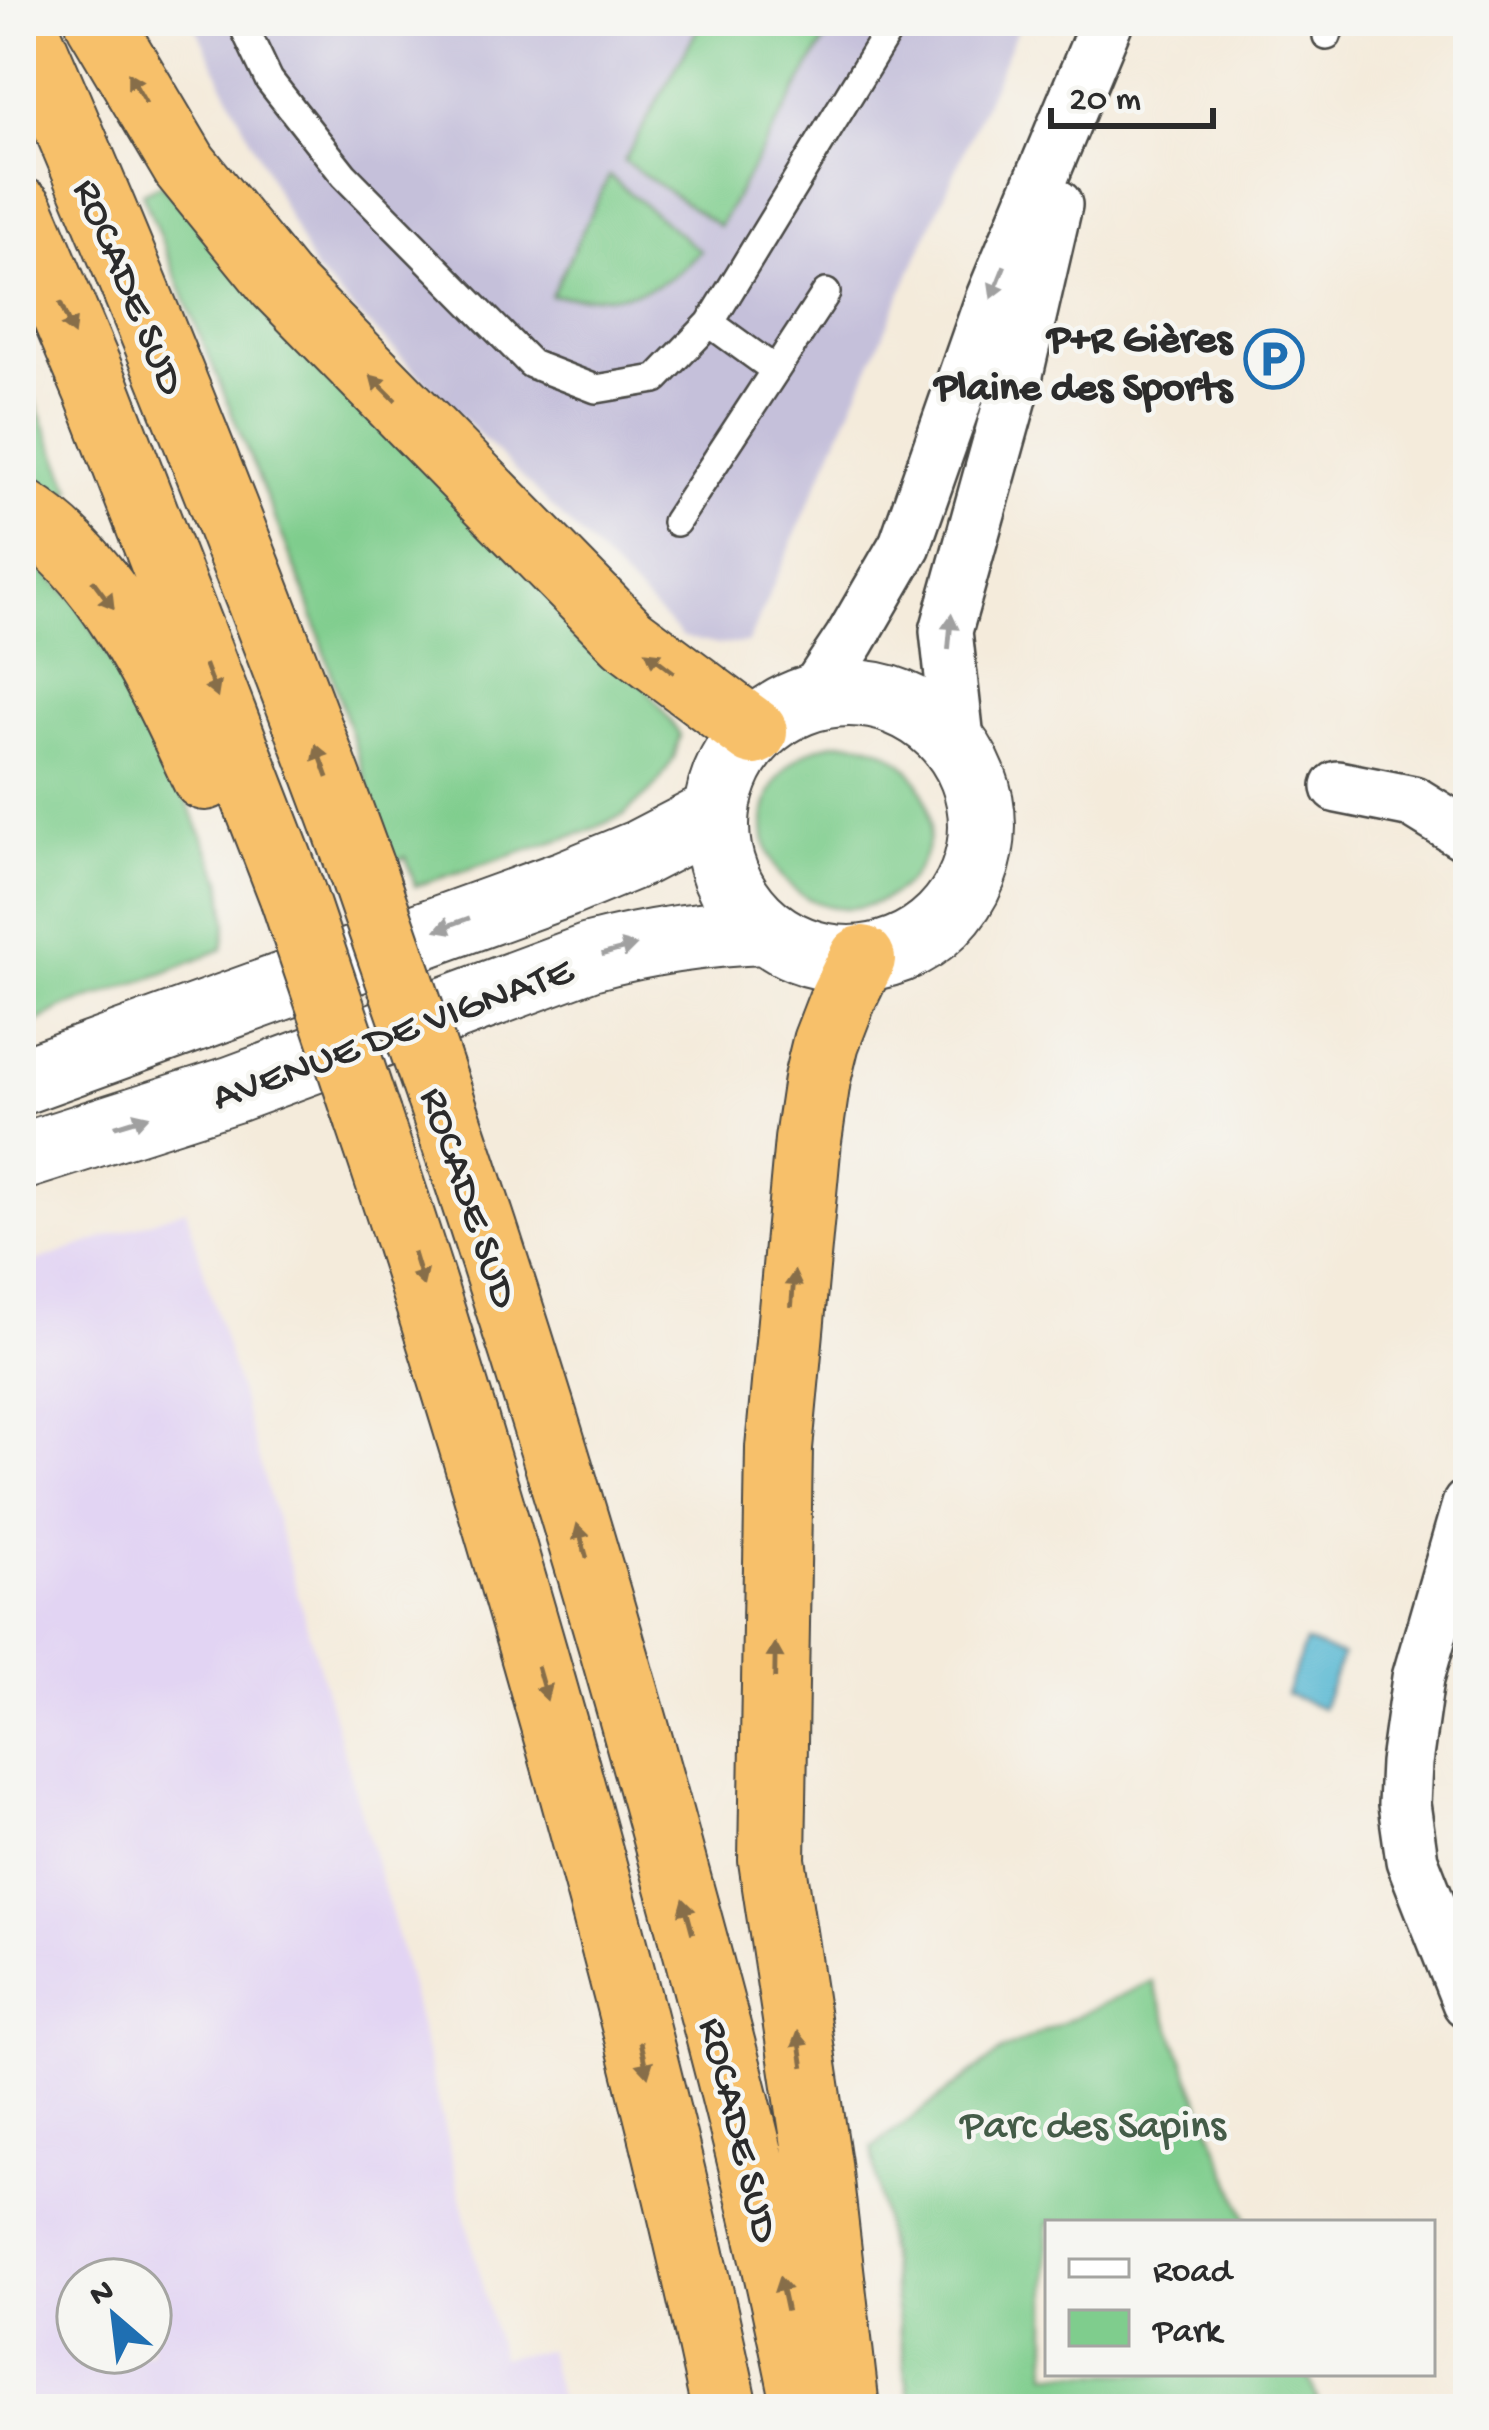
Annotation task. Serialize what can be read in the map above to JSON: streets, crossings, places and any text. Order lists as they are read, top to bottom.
{
  "streets": {
    "highway": ["ROCADE SUD"],
    "street": ["AVENUE DE VIGNATE"]
  },
  "parks": ["Parc des Sapins"],
  "places": {
    "parking": ["P+R Gières Plaine des Sports"]
  },
  "legend": ["Road", "Park"],
  "scale_bar": "20 m",
  "north": "top left"
}
